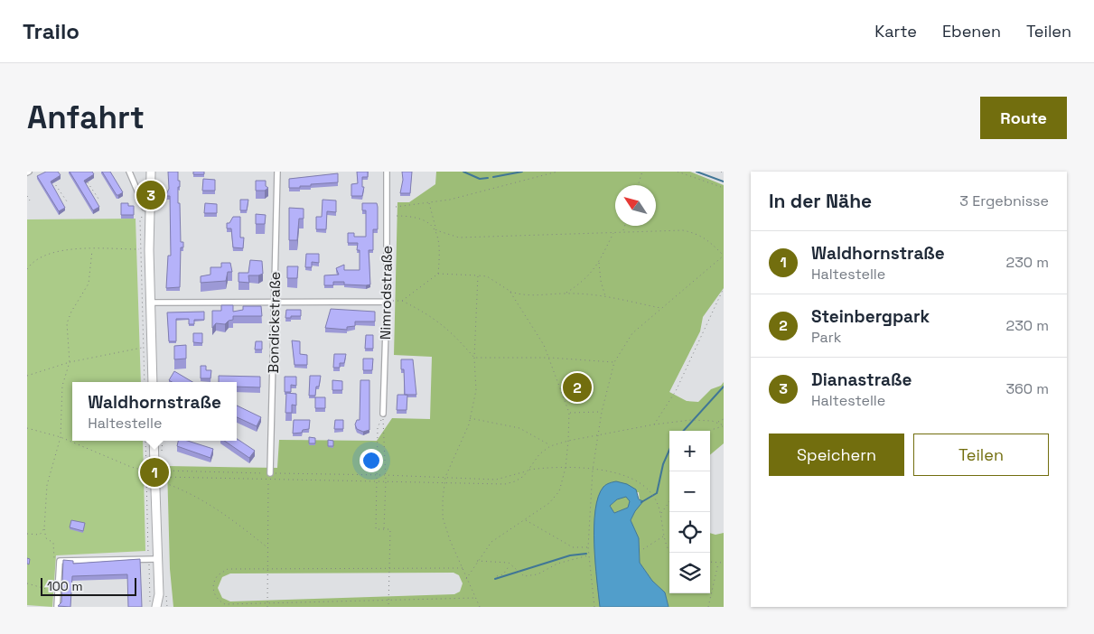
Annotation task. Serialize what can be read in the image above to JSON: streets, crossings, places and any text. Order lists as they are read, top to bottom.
{
  "streets": {
    "street": ["Nimrodstraße", "Bondickstraße"]
  },
  "scale_bar": "100 m",
  "north": "top left",
  "page": {
    "header": "Trailo",
    "nav": ["Karte", "Ebenen", "Teilen"],
    "buttons": [
      "Route",
      ["Speichern", "Teilen"]
    ],
    "title": "Anfahrt",
    "heading": ["In der Nähe", "3 Ergebnisse"],
    "pins": ["3", "2", "1"],
    "list": [
      {
        "mark": "1",
        "name": "Waldhornstraße",
        "note": "Haltestelle",
        "value": "230 m"
      },
      {
        "mark": "2",
        "name": "Steinbergpark",
        "note": "Park",
        "value": "230 m"
      },
      {
        "mark": "3",
        "name": "Dianastraße",
        "note": "Haltestelle",
        "value": "360 m"
      }
    ],
    "popup": ["Waldhornstraße", "Haltestelle"],
    "map_buttons": ["+", "−"],
    "scale": "100 m"
  }
}
